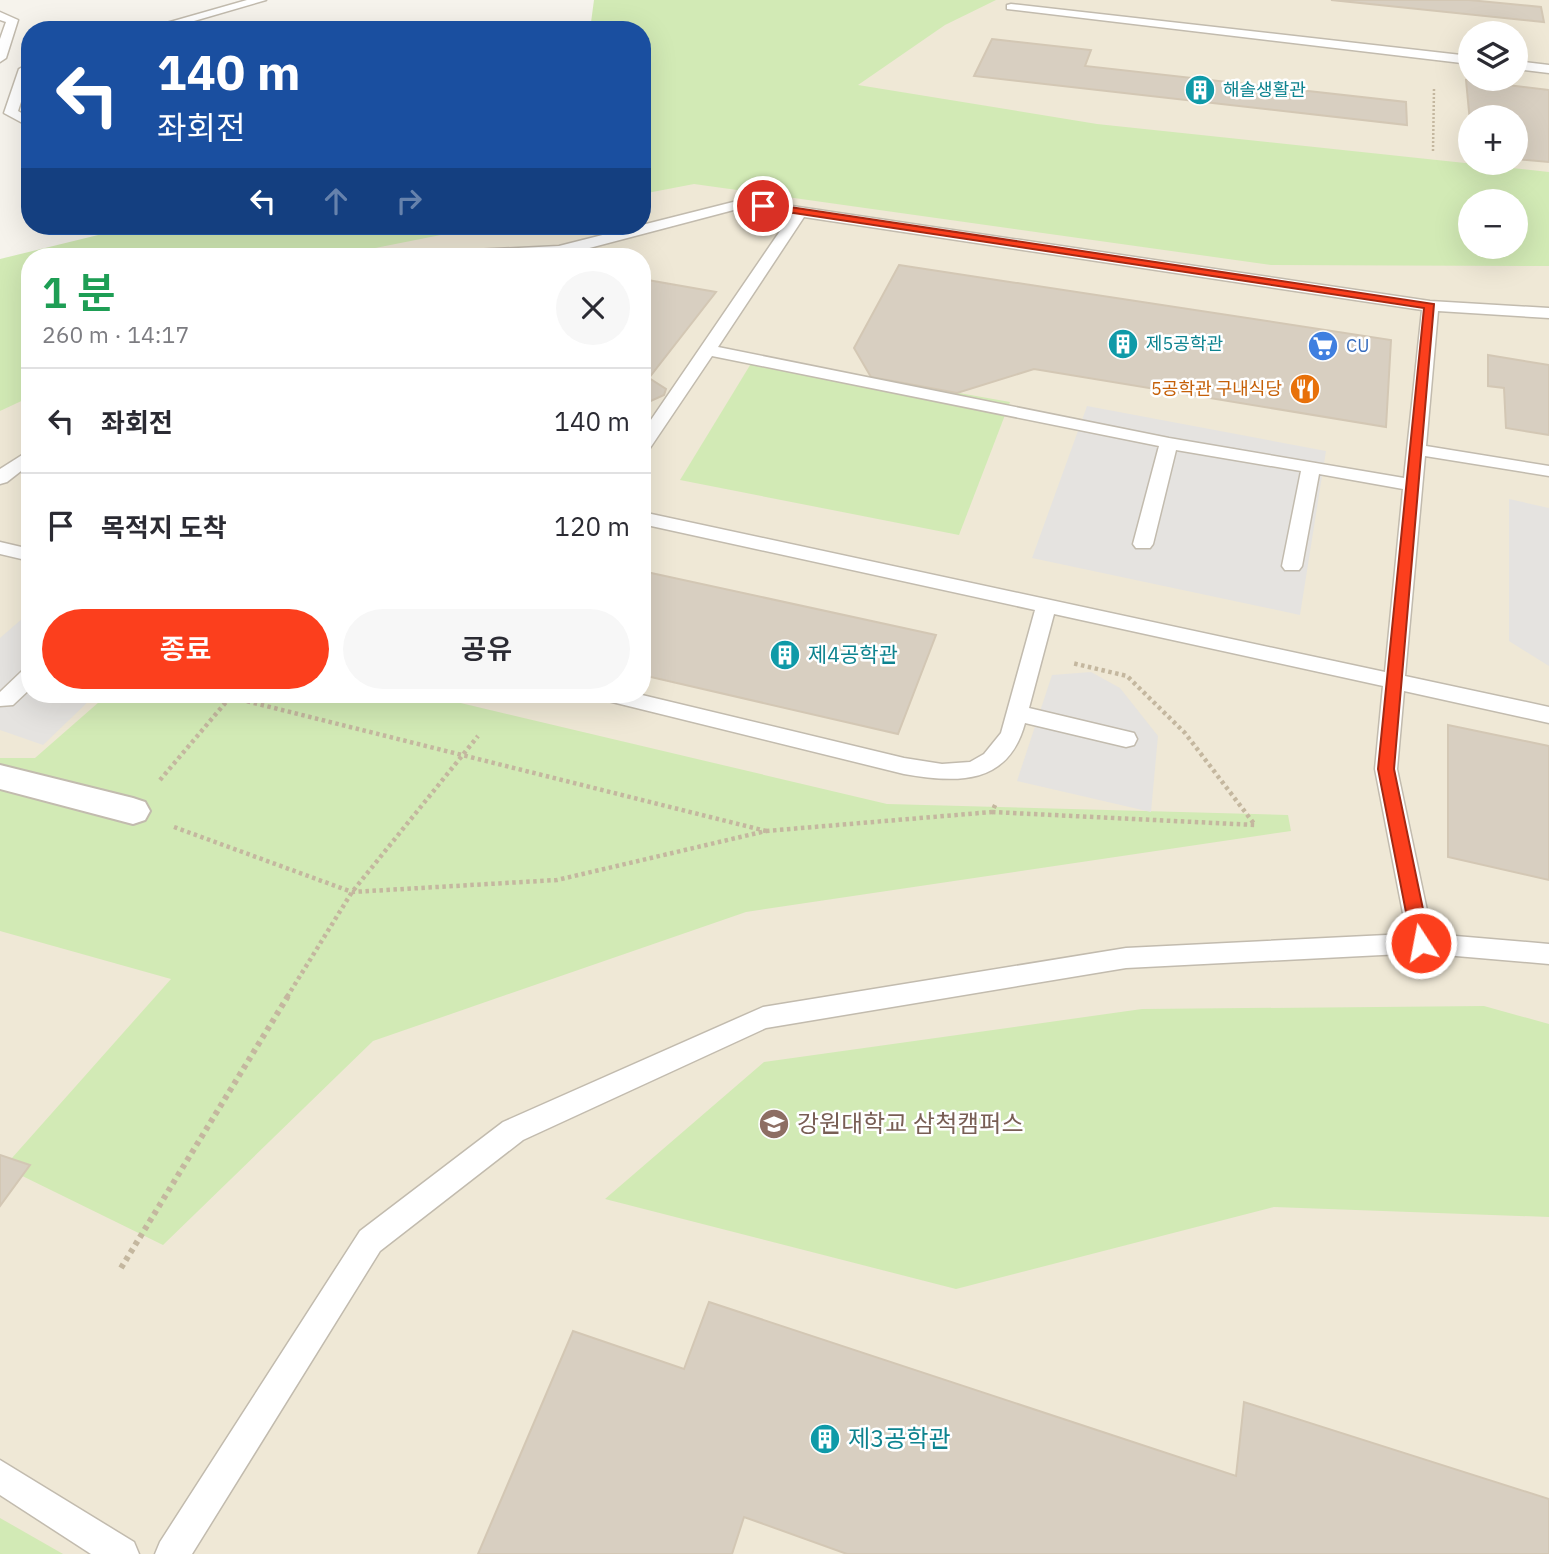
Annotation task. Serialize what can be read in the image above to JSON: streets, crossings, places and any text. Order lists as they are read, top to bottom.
{
  "places": {
    "building": [
      "해솔생활관",
      "제5공학관",
      "제4공학관",
      "제3공학관"
    ],
    "supermarket": ["CU"],
    "restaurant": ["5공학관 구내식당"],
    "school or university": ["강원대학교 삼척캠퍼스"]
  },
  "page": {
    "map_buttons": ["+", "−"],
    "turn": ["140 m", "좌회전"],
    "heading": ["1 분", "260 m · 14:17"],
    "list": [
      {
        "name": "좌회전",
        "value": "140 m"
      },
      {
        "name": "목적지 도착",
        "value": "120 m"
      }
    ],
    "buttons": ["종료", "공유"]
  }
}
